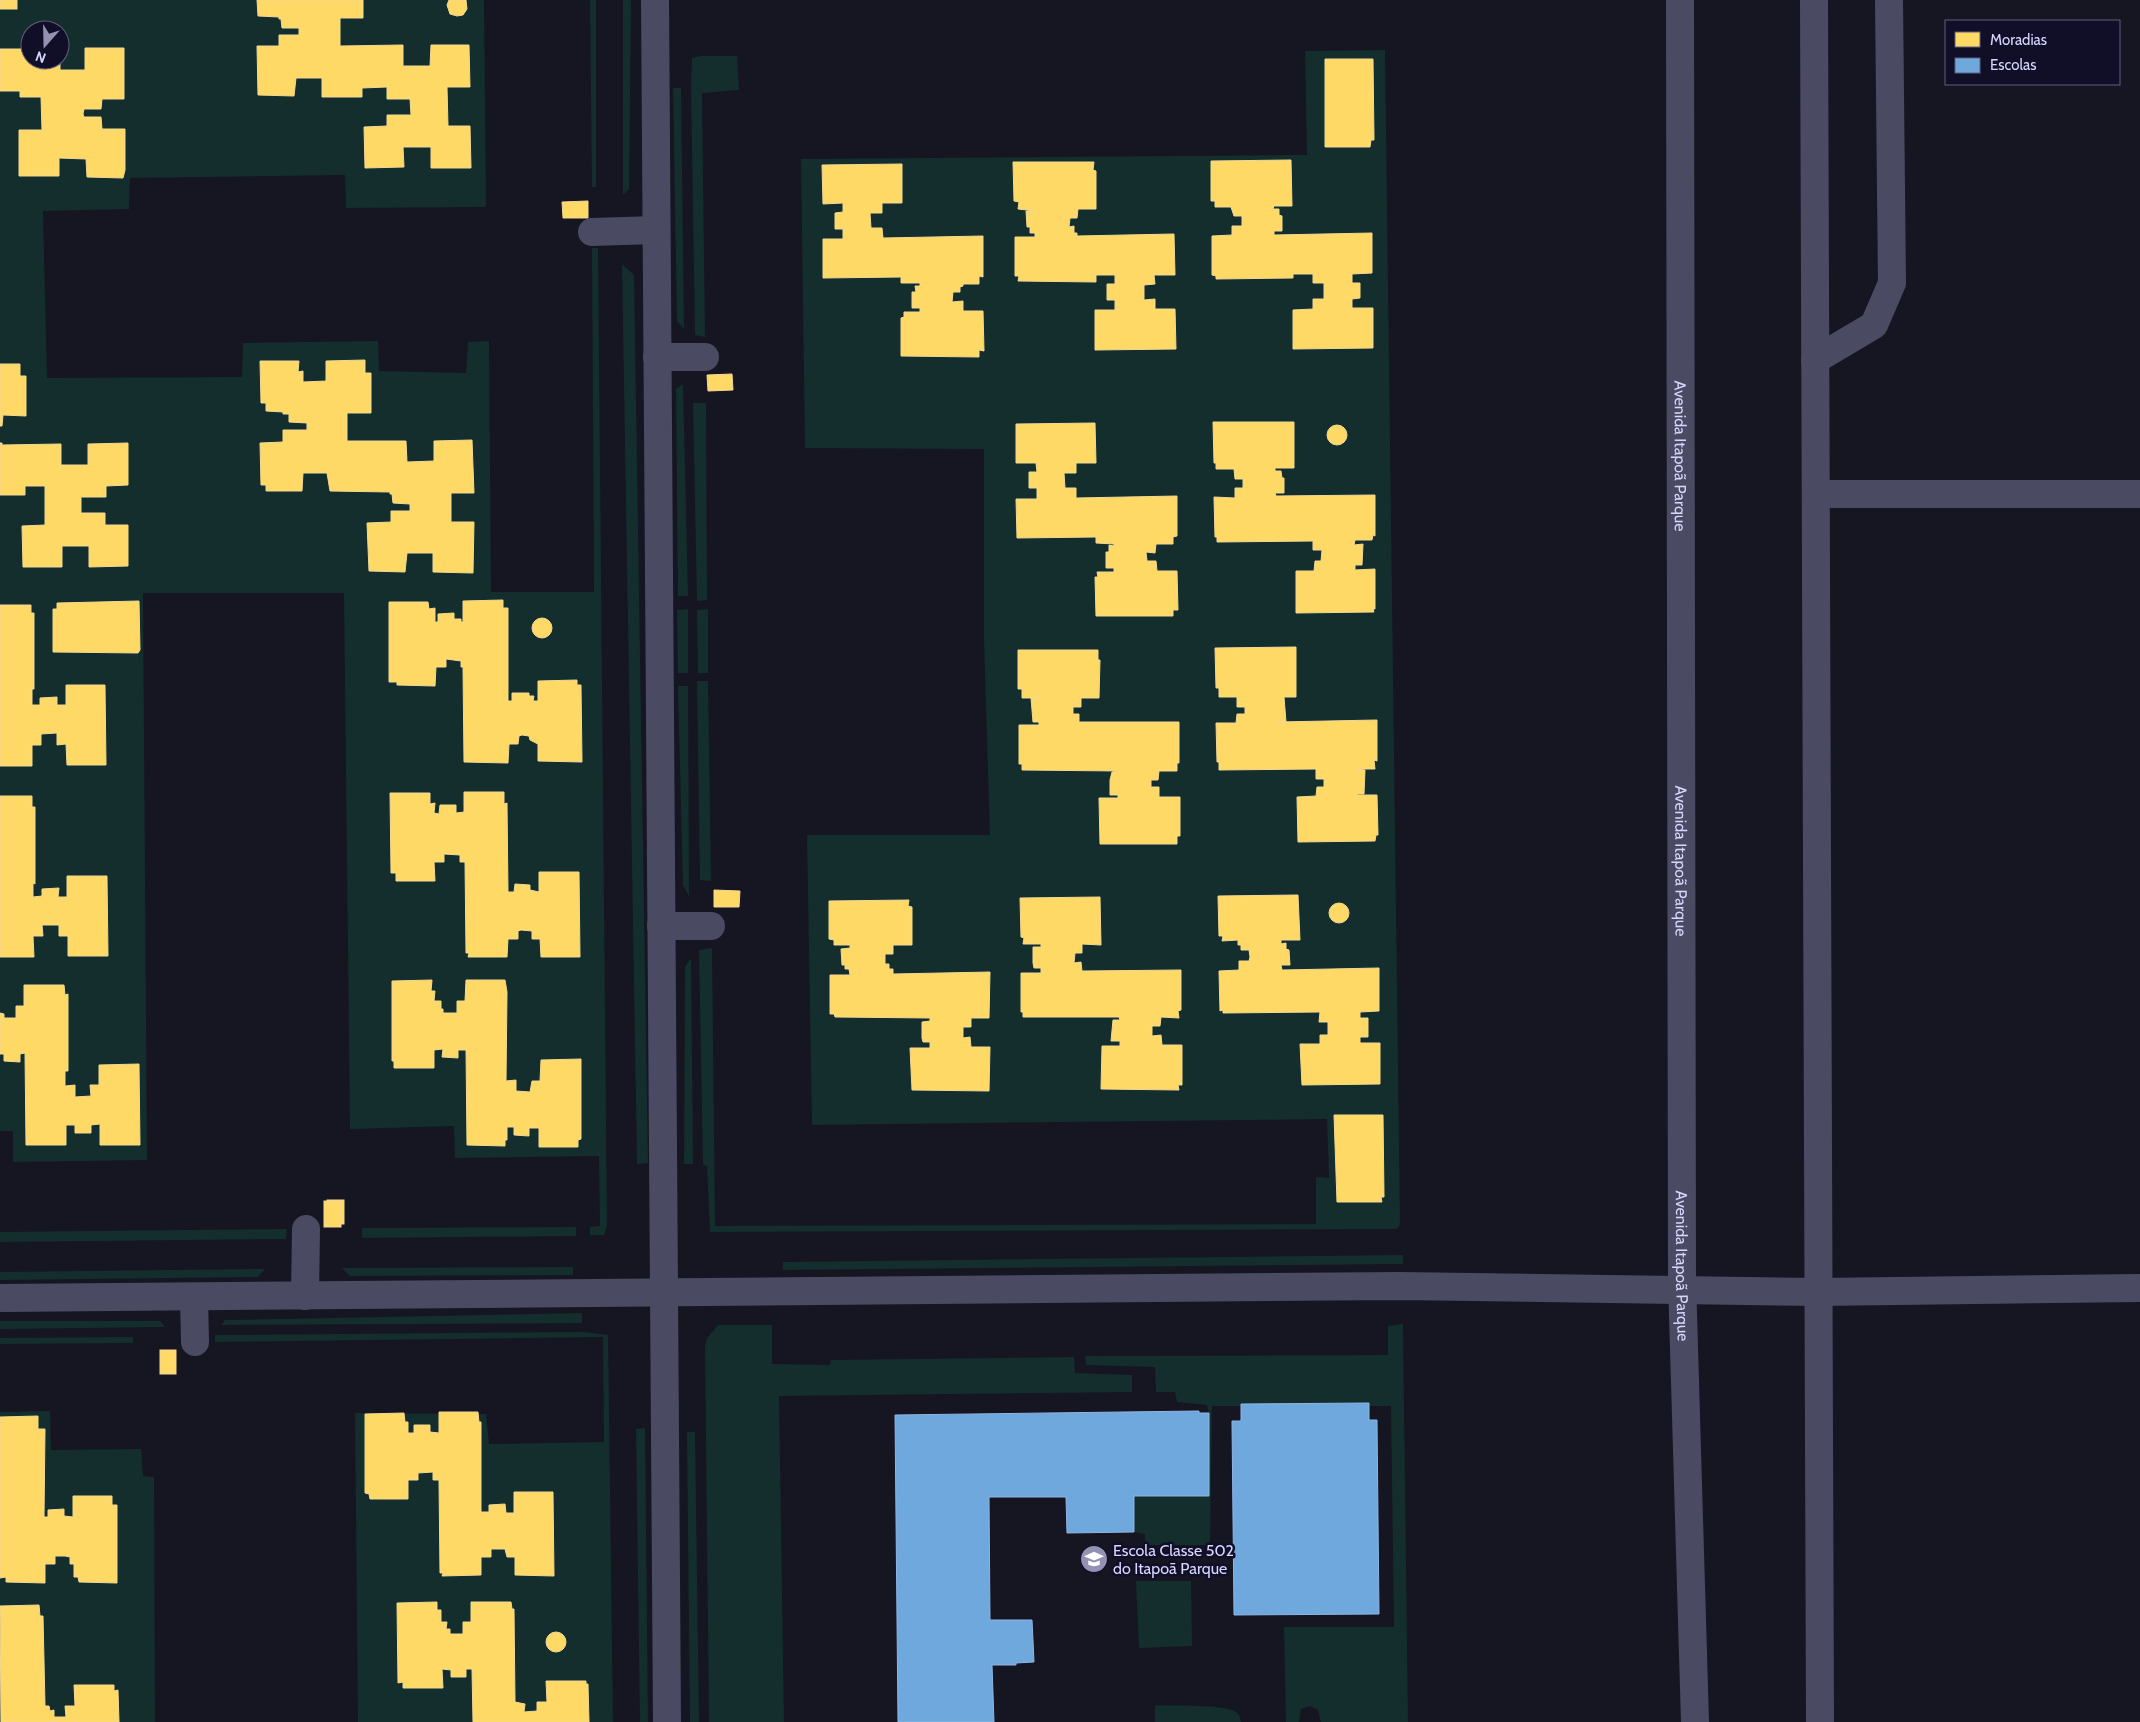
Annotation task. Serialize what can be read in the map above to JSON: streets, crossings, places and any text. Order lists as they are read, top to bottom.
{
  "streets": {
    "street": ["Avenida Itapoã Parque"]
  },
  "places": {
    "school or university": ["Escola Classe 502 do Itapoã Parque"]
  },
  "legend": ["Moradias", "Escolas"],
  "north": "bottom"
}
